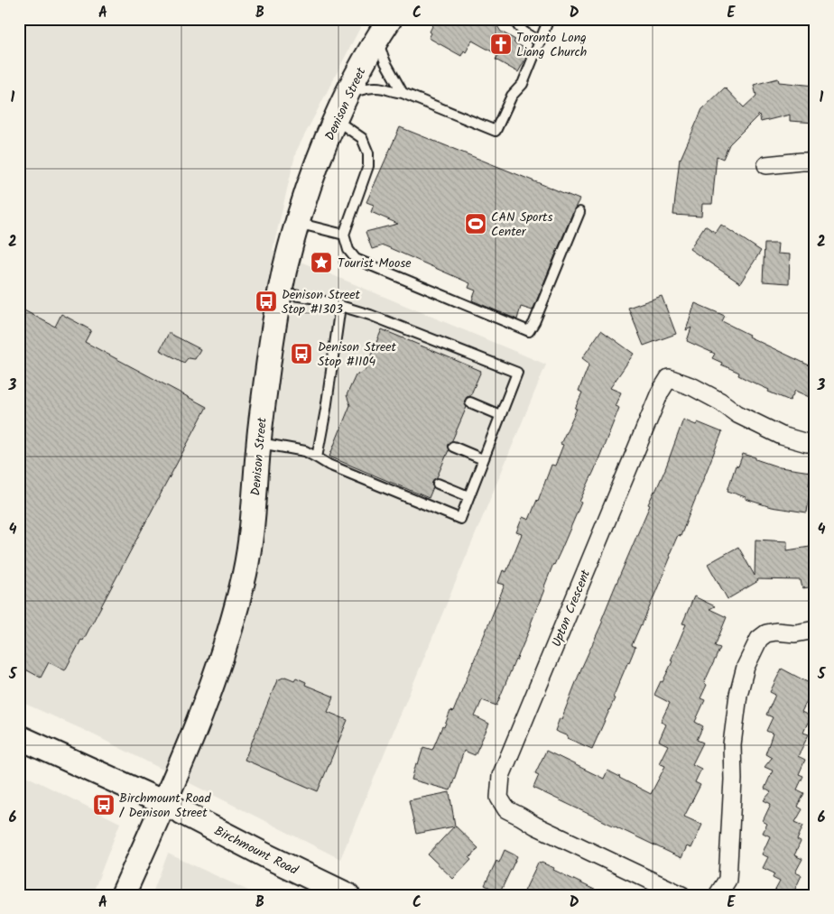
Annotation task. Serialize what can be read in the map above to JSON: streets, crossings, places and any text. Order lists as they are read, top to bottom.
{
  "streets": {
    "main road": ["Denison Street", "Birchmount Road"],
    "street": ["Upton Crescent"]
  },
  "crossings": [
    ["Denison Street", "Birchmount Road"]
  ],
  "places": {
    "church": ["Toronto Long Liang Church"],
    "sports": ["CAN Sports Center"],
    "place": ["Tourist Moose"],
    "bus stop": ["Denison Street Stop #1303", "Denison Street Stop #1104", "Birchmount Road / Denison Street"]
  },
  "grid": {
    "columns": [
      "A",
      "B",
      "C",
      "D",
      "E"
    ],
    "rows": [
      "1",
      "2",
      "3",
      "4",
      "5",
      "6"
    ]
  }
}
